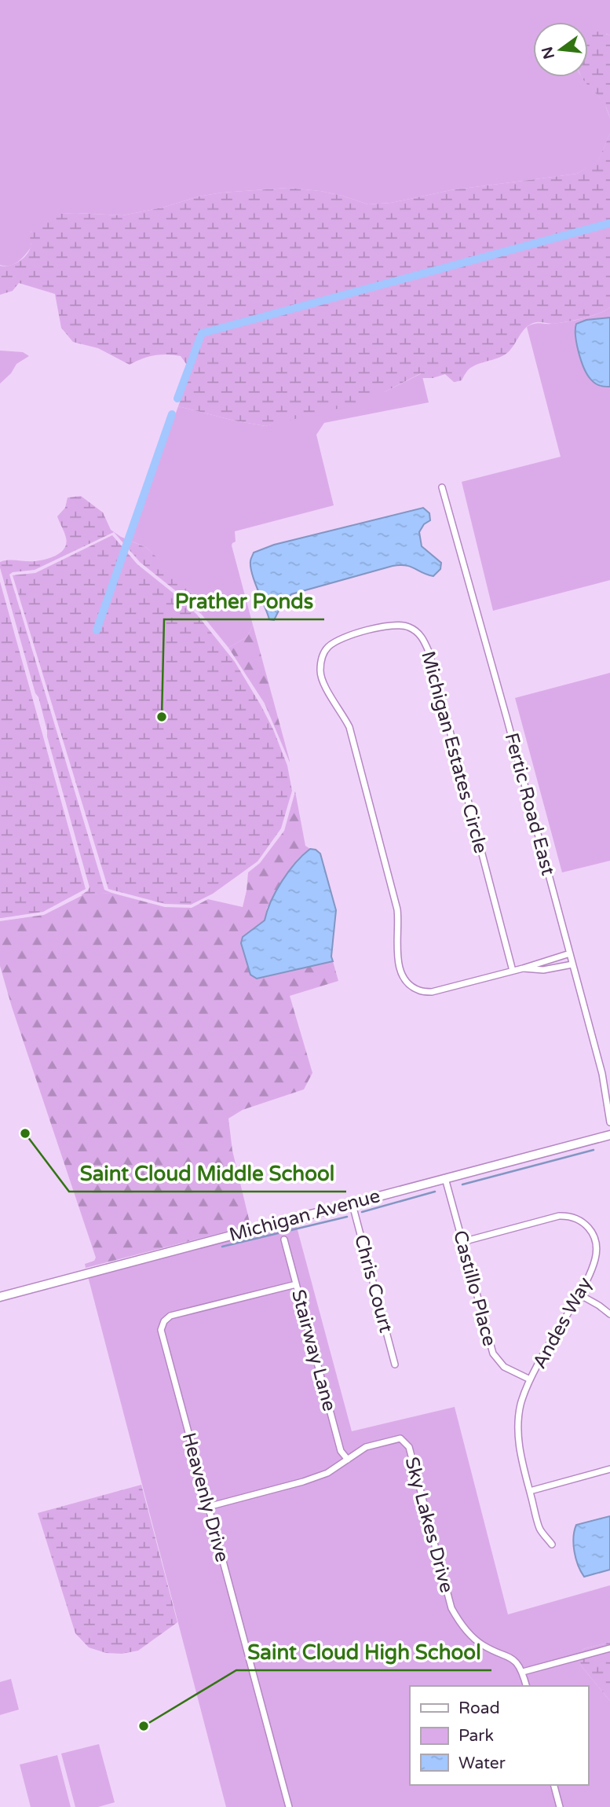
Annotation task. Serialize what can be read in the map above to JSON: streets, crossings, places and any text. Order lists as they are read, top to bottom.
{
  "streets": {
    "street": [
      "Michigan Estates Circle",
      "Fertic Road East",
      "Michigan Avenue",
      "Chris Court",
      "Castillo Place",
      "Andes Way",
      "Stairway Lane",
      "Heavenly Drive",
      "Sky Lakes Drive"
    ]
  },
  "crossings": [
    ["Michigan Estates Circle", "Fertic Road East"],
    ["Michigan Avenue", "Chris Court"],
    ["Michigan Avenue", "Castillo Place"],
    ["Castillo Place", "Andes Way"],
    ["Stairway Lane", "Heavenly Drive"],
    ["Stairway Lane", "Sky Lakes Drive"],
    ["Heavenly Drive", "Sky Lakes Drive"]
  ],
  "places": ["Prather Ponds", "Saint Cloud Middle School", "Saint Cloud High School"],
  "legend": ["Road", "Park", "Water"],
  "north": "left"
}
